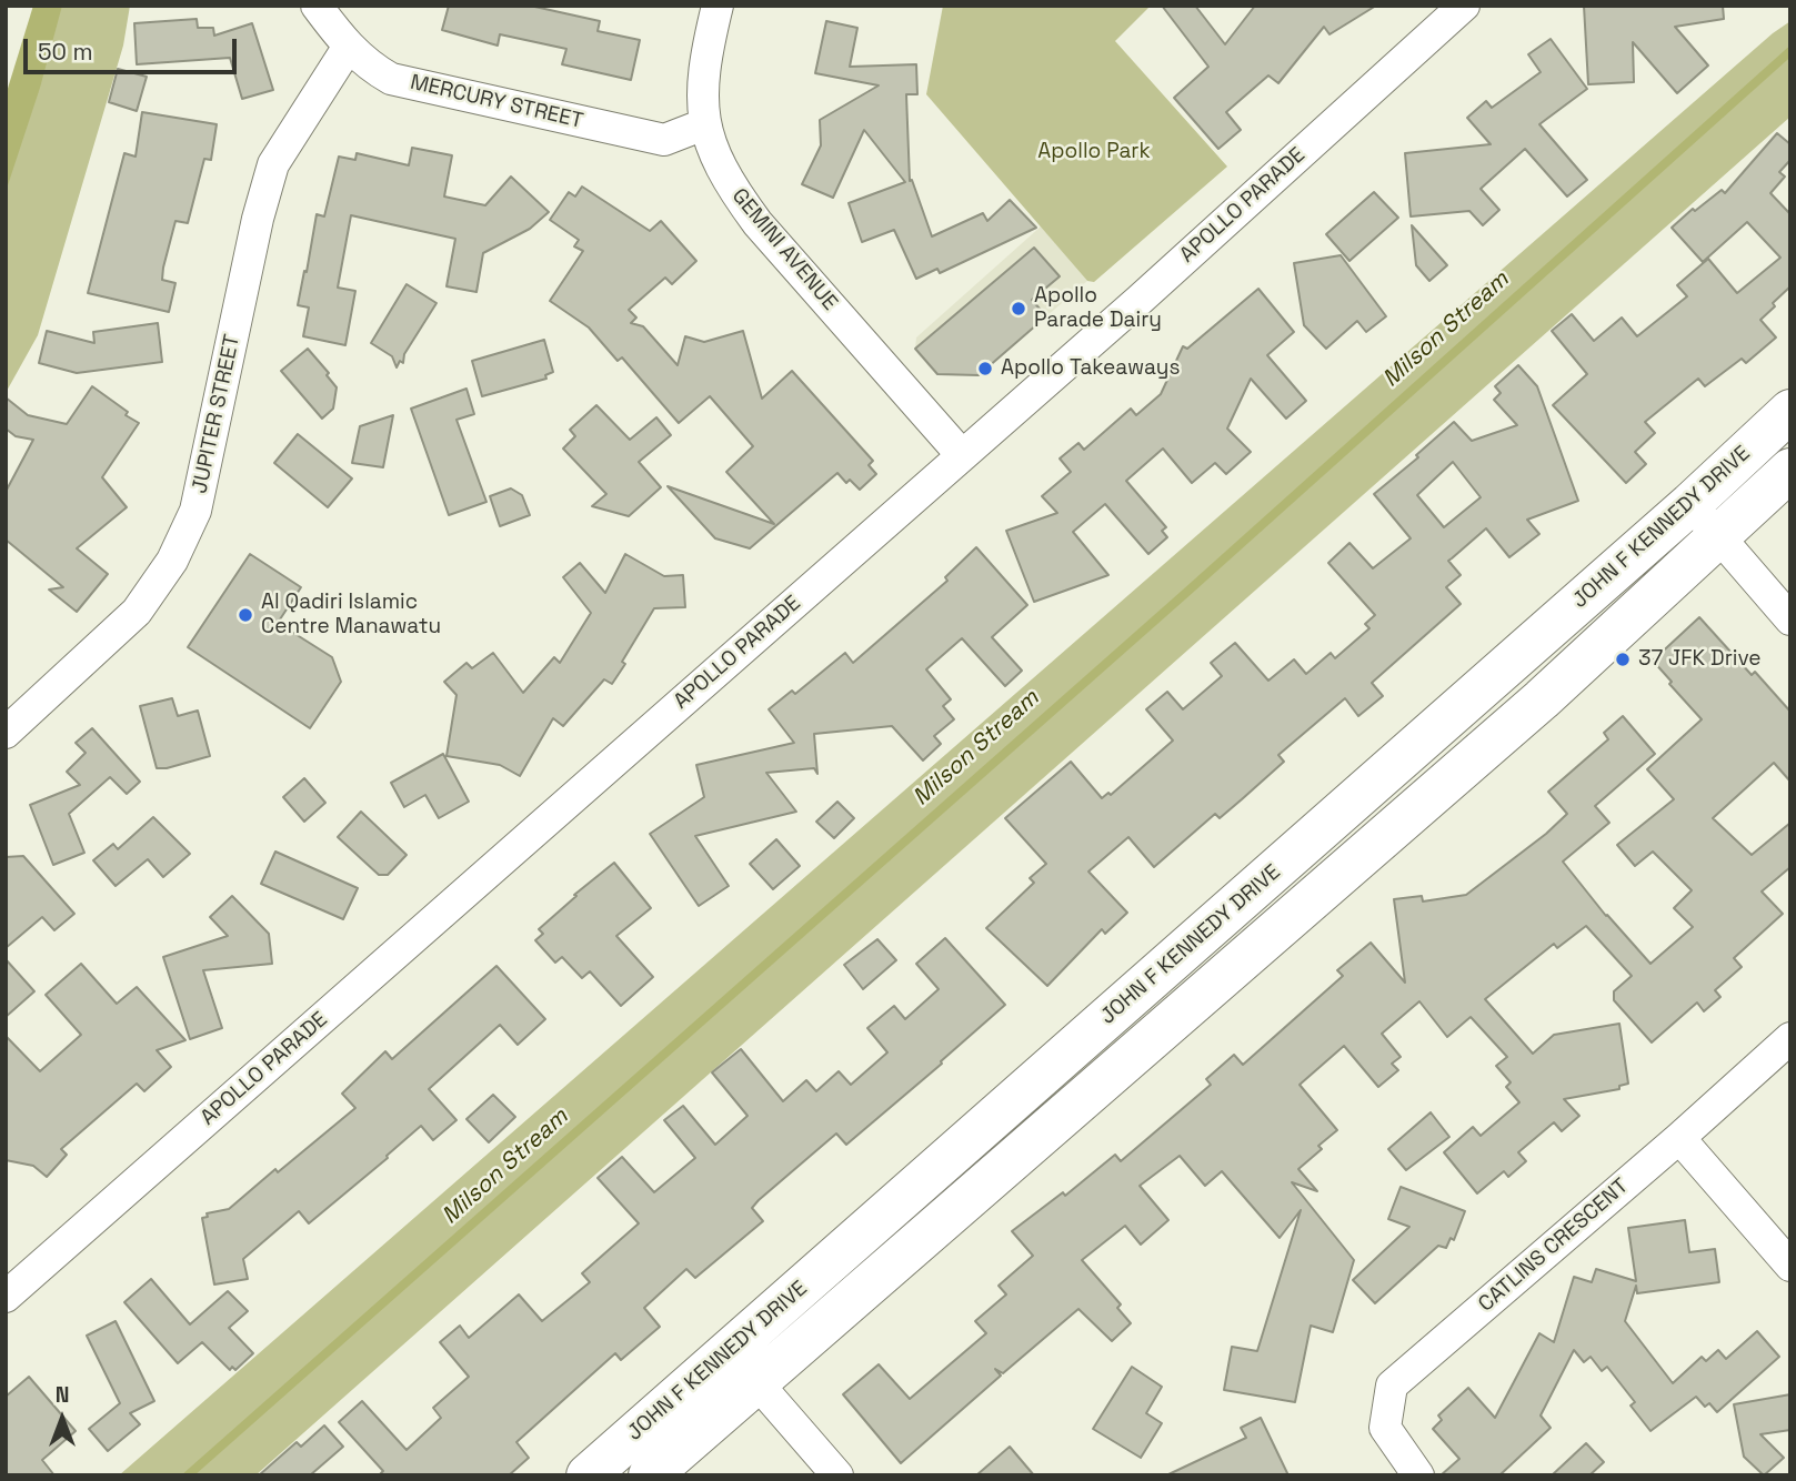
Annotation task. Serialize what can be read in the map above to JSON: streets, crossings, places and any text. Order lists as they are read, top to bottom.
{
  "streets": {
    "main road": ["JOHN F KENNEDY DRIVE"],
    "street": [
      "MERCURY STREET",
      "APOLLO PARADE",
      "GEMINI AVENUE",
      "JUPITER STREET",
      "CATLINS CRESCENT"
    ]
  },
  "crossings": [
    ["MERCURY STREET", "GEMINI AVENUE"],
    ["MERCURY STREET", "JUPITER STREET"],
    ["APOLLO PARADE", "GEMINI AVENUE"]
  ],
  "water": ["Milson Stream"],
  "parks": ["Apollo Park"],
  "places": [
    "Apollo Parade Dairy",
    "Apollo Takeaways",
    "Al Qadiri Islamic Centre Manawatu",
    "37 JFK Drive"
  ],
  "scale_bar": "50 m",
  "north": "top"
}
